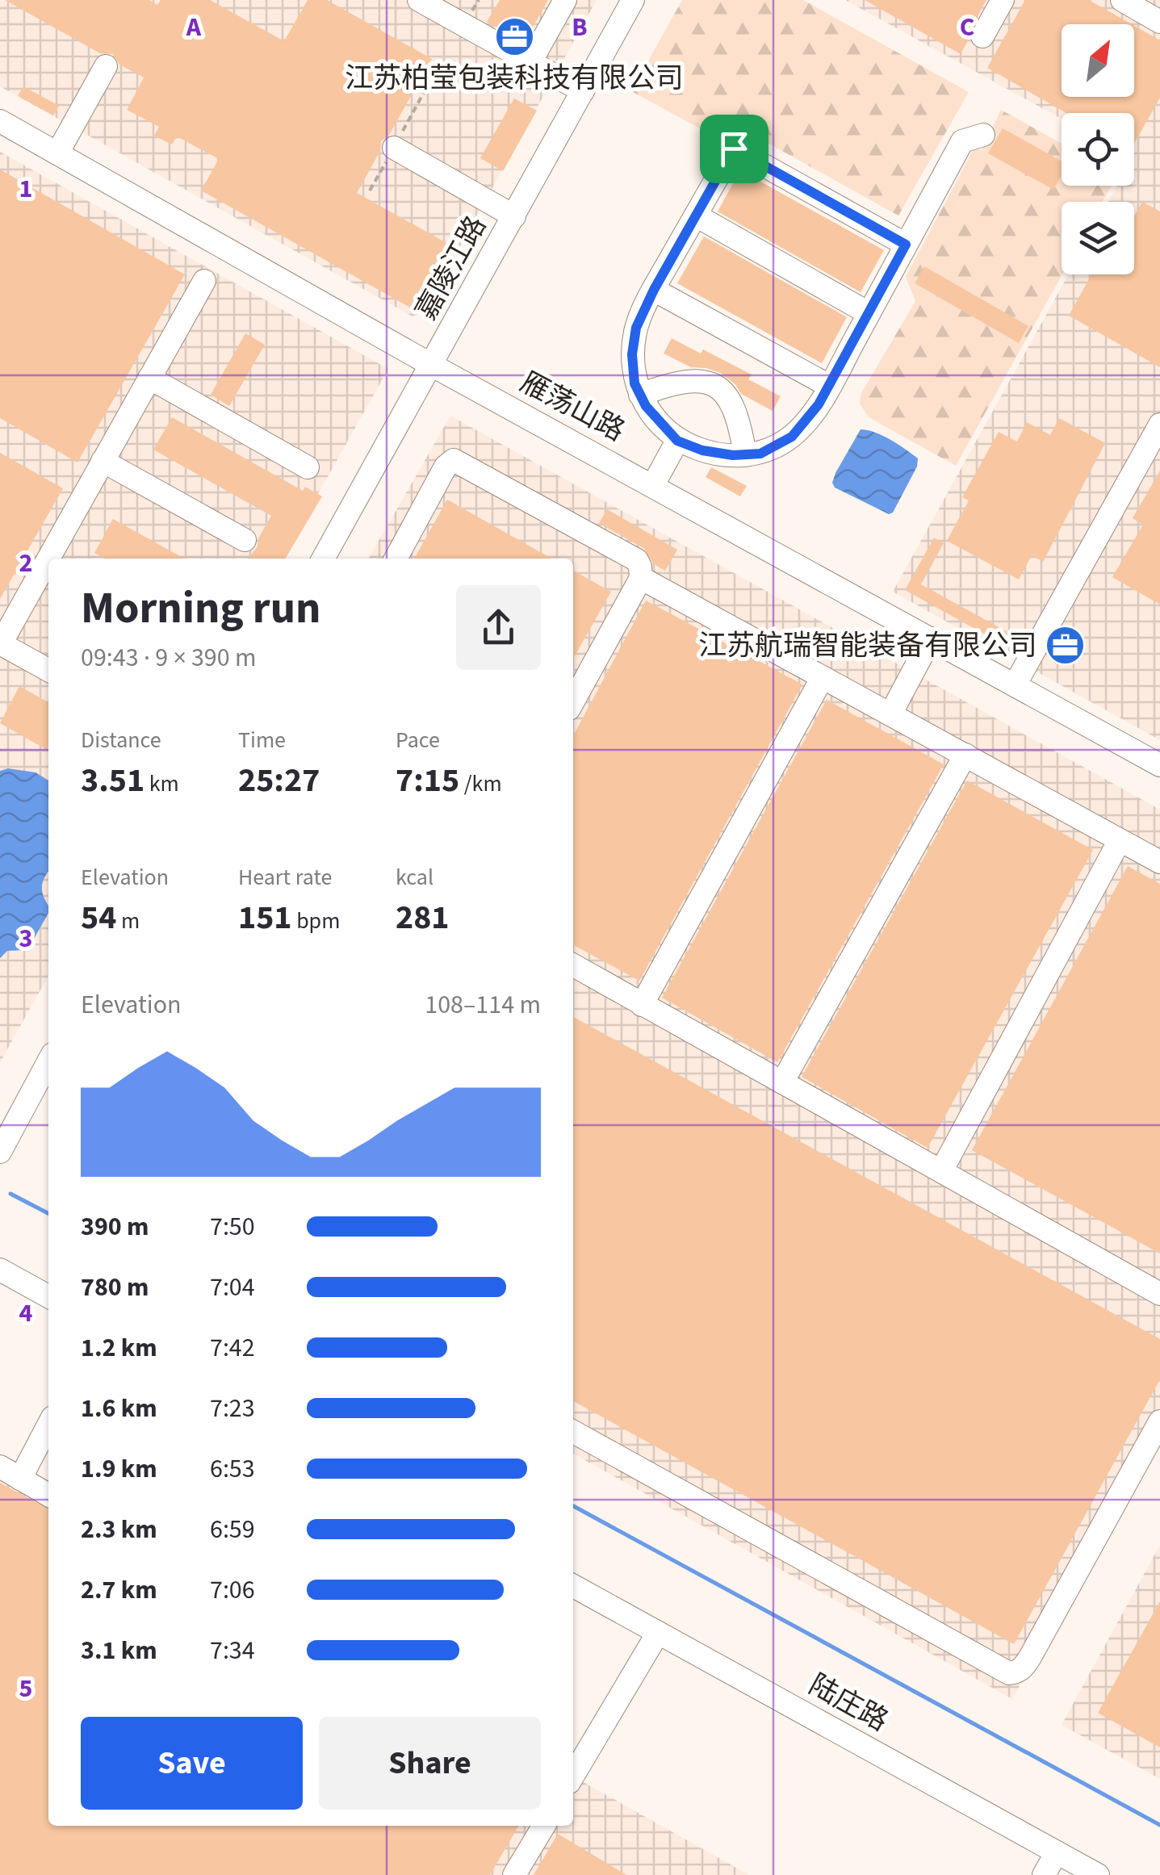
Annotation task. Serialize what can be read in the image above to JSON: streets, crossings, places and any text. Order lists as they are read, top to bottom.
{
  "streets": {
    "street": ["嘉陵江路", "雁荡山路", "陆庄路"]
  },
  "crossings": [
    ["嘉陵江路", "雁荡山路"]
  ],
  "places": {
    "office": ["江苏柏莹包装科技有限公司", "江苏航瑞智能装备有限公司"]
  },
  "north": "top right",
  "page": {
    "heading": ["Morning run", "09:43 · 9 × 390 m"],
    "stats": [
      ["Distance", "3.51 km"],
      ["Time", "25:27"],
      ["Pace", "7:15 /km"],
      ["Elevation", "54 m"],
      ["Heart rate", "151 bpm"],
      ["kcal", "281"]
    ],
    "chart": ["Elevation", "108–114 m"],
    "list": [
      {
        "name": "390 m",
        "note": "7:50"
      },
      {
        "name": "780 m",
        "note": "7:04"
      },
      {
        "name": "1.2 km",
        "note": "7:42"
      },
      {
        "name": "1.6 km",
        "note": "7:23"
      },
      {
        "name": "1.9 km",
        "note": "6:53"
      },
      {
        "name": "2.3 km",
        "note": "6:59"
      },
      {
        "name": "2.7 km",
        "note": "7:06"
      },
      {
        "name": "3.1 km",
        "note": "7:34"
      }
    ],
    "buttons": ["Save", "Share"]
  },
  "grid": {
    "columns": ["A", "B", "C"],
    "rows": [
      "1",
      "2",
      "3",
      "4",
      "5"
    ]
  }
}
